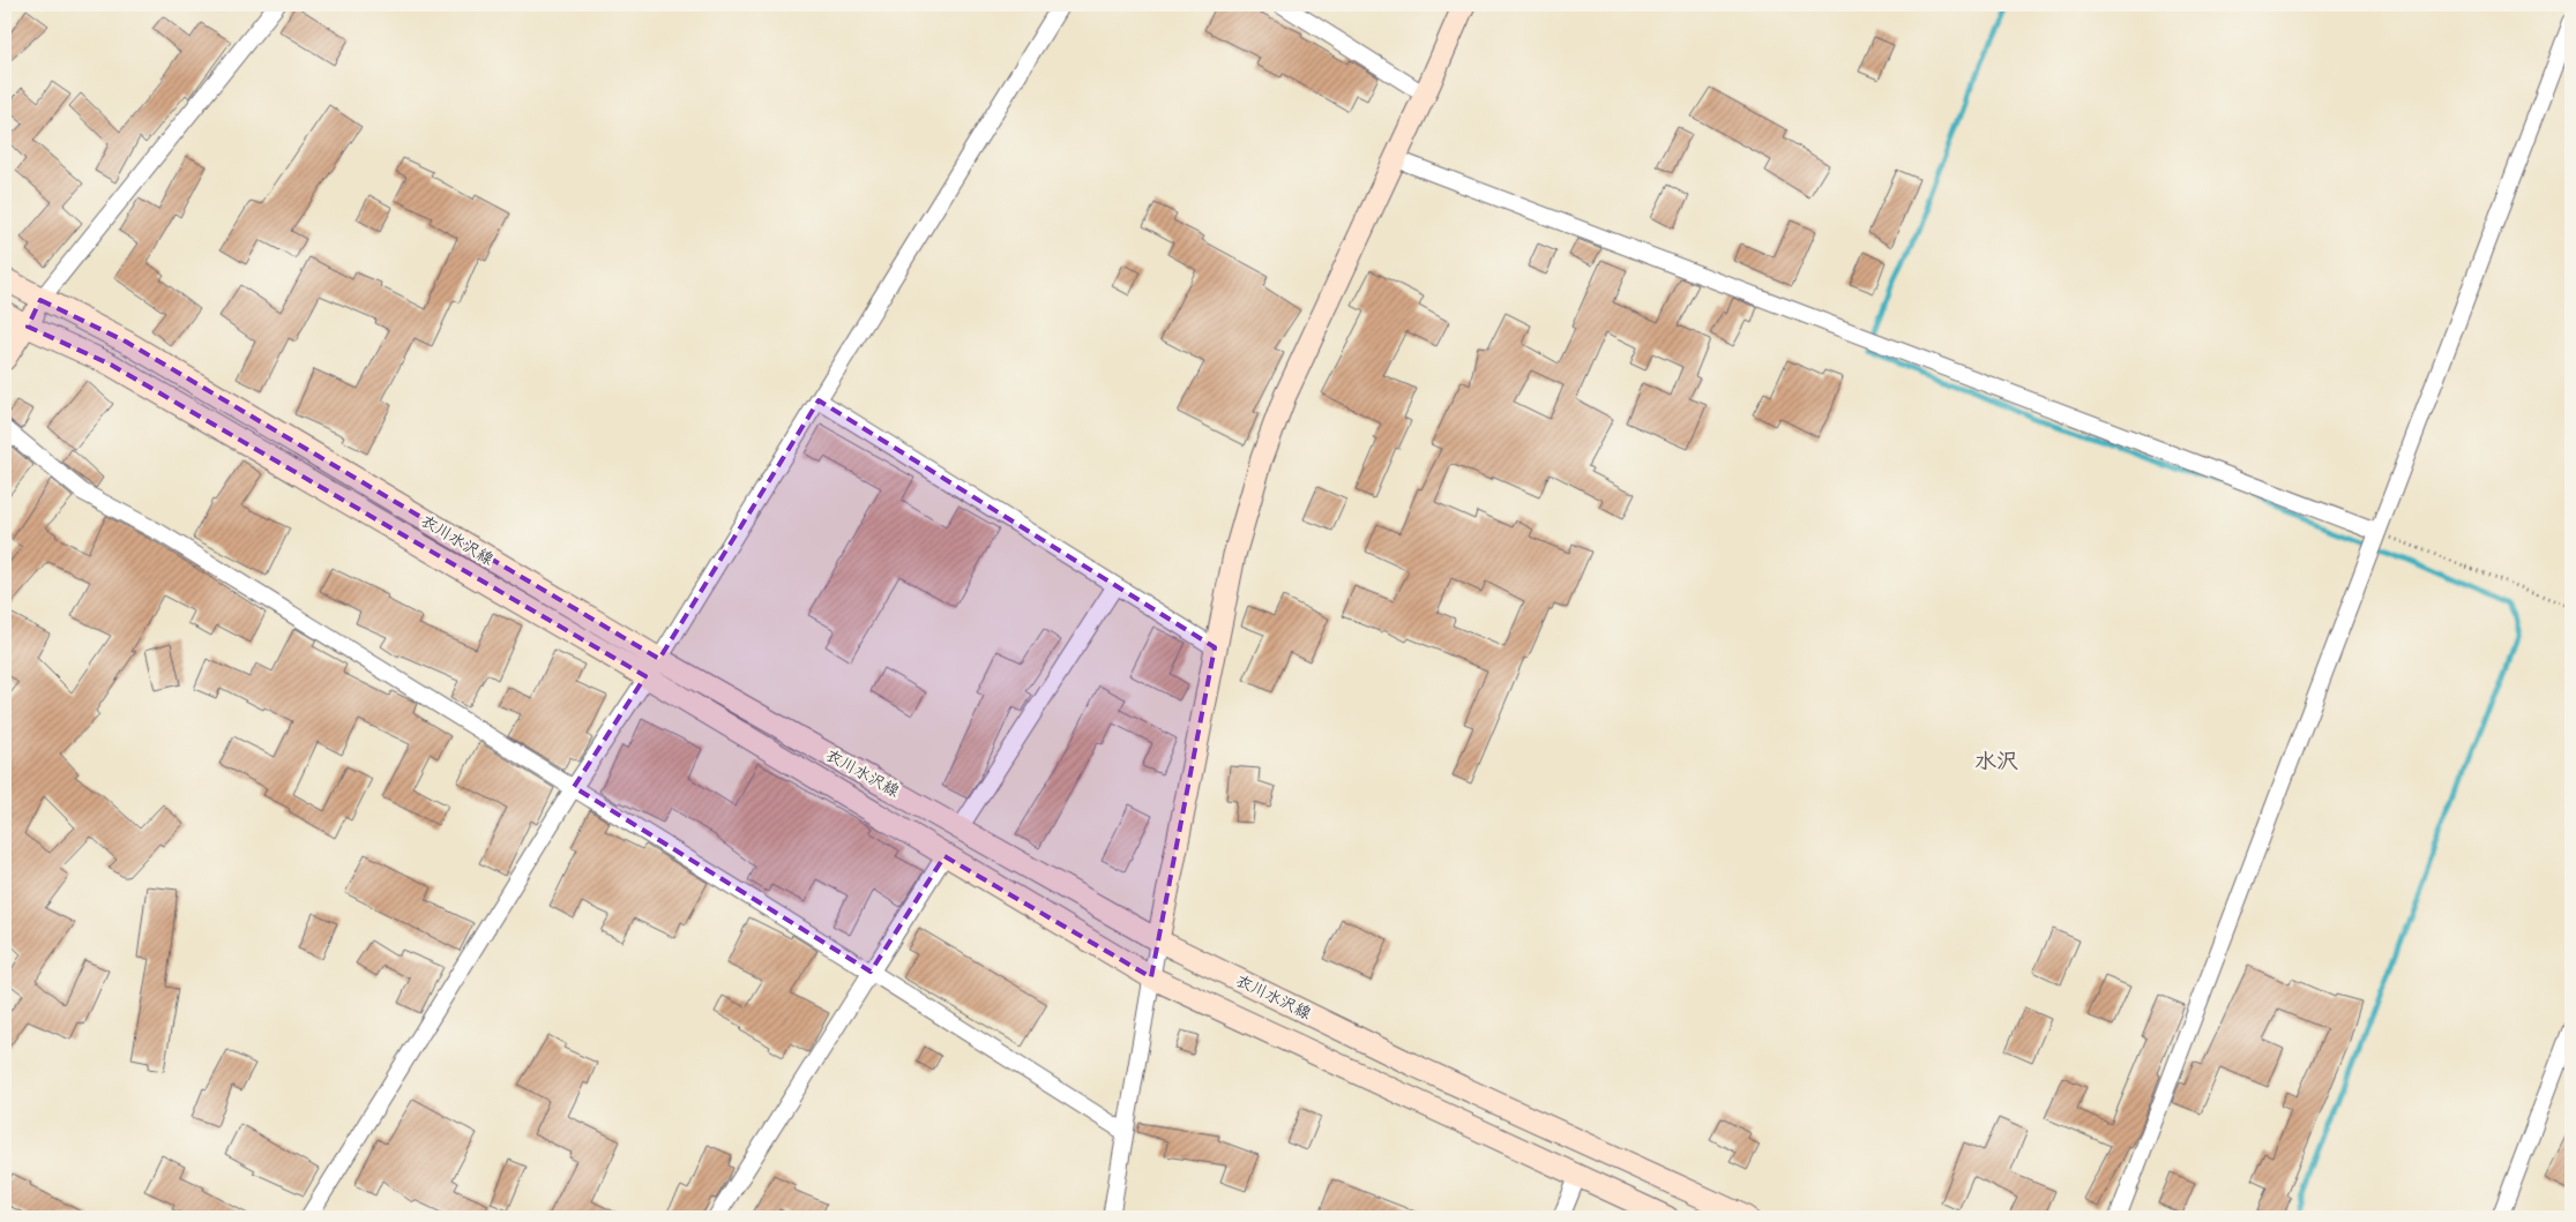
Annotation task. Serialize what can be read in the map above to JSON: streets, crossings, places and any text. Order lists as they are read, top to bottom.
{
  "streets": {
    "main road": ["衣川水沢線"]
  },
  "districts": ["水沢"]
}
